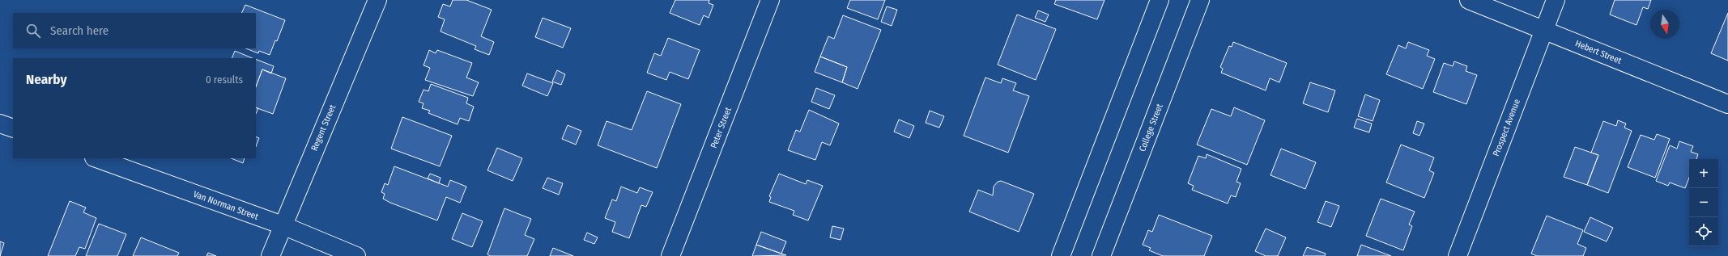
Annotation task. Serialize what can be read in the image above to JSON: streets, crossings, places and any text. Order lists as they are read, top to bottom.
{
  "streets": {
    "street": [
      "Hebert Street",
      "Regent Street",
      "Peter Street",
      "College Street",
      "Prospect Avenue",
      "Van Norman Street"
    ]
  },
  "crossings": [
    ["Hebert Street", "Prospect Avenue"],
    ["Regent Street", "Van Norman Street"]
  ],
  "north": "bottom",
  "page": {
    "search": "Search here",
    "heading": ["Nearby", "0 results"],
    "map_buttons": ["+", "−"]
  }
}
